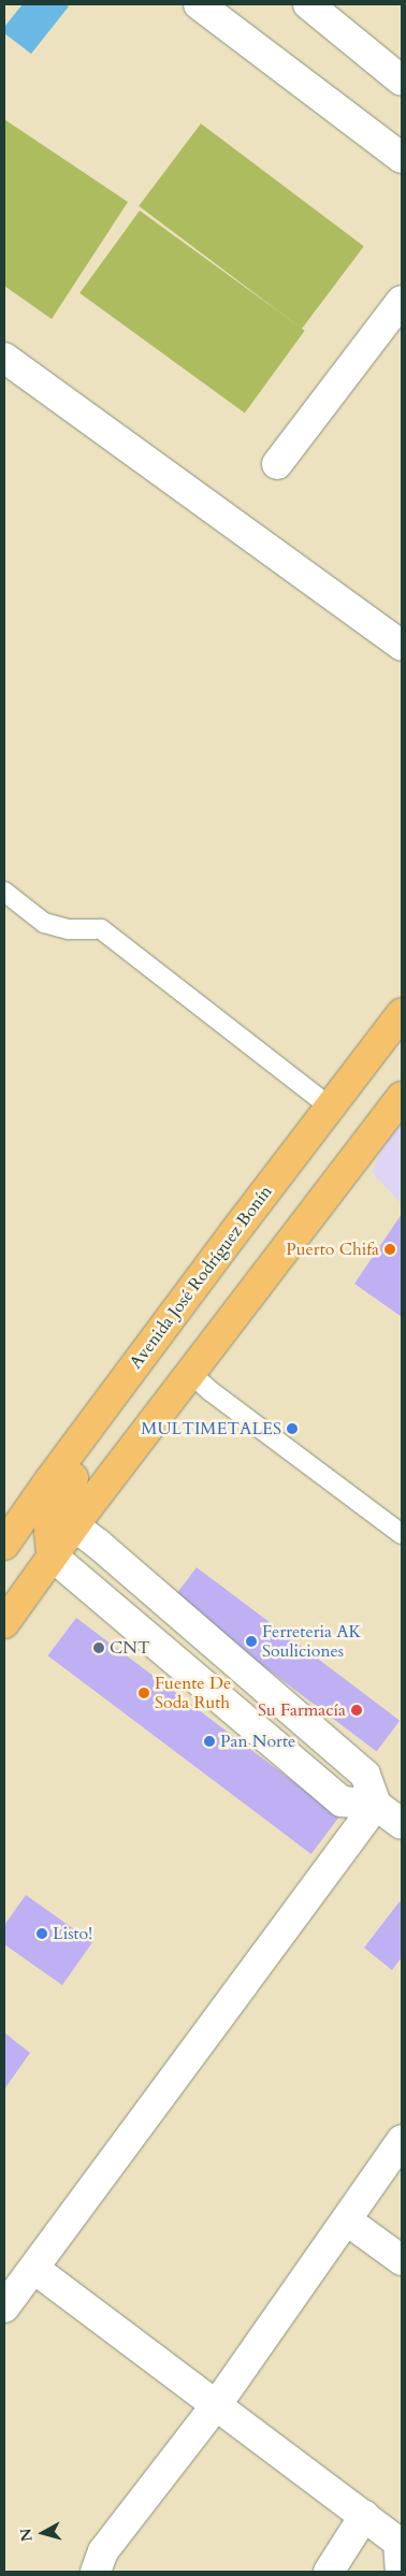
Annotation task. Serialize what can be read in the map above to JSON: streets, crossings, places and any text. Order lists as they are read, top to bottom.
{
  "streets": {
    "main road": ["Avenida José Rodríguez Bonín"]
  },
  "places": [
    "Puerto Chifa",
    "MULTIMETALES",
    "Ferreteria AK Souliciones",
    "CNT",
    "Fuente De Soda Ruth",
    "Su Farmacía",
    "Pan Norte",
    "Listo!"
  ],
  "north": "left"
}
